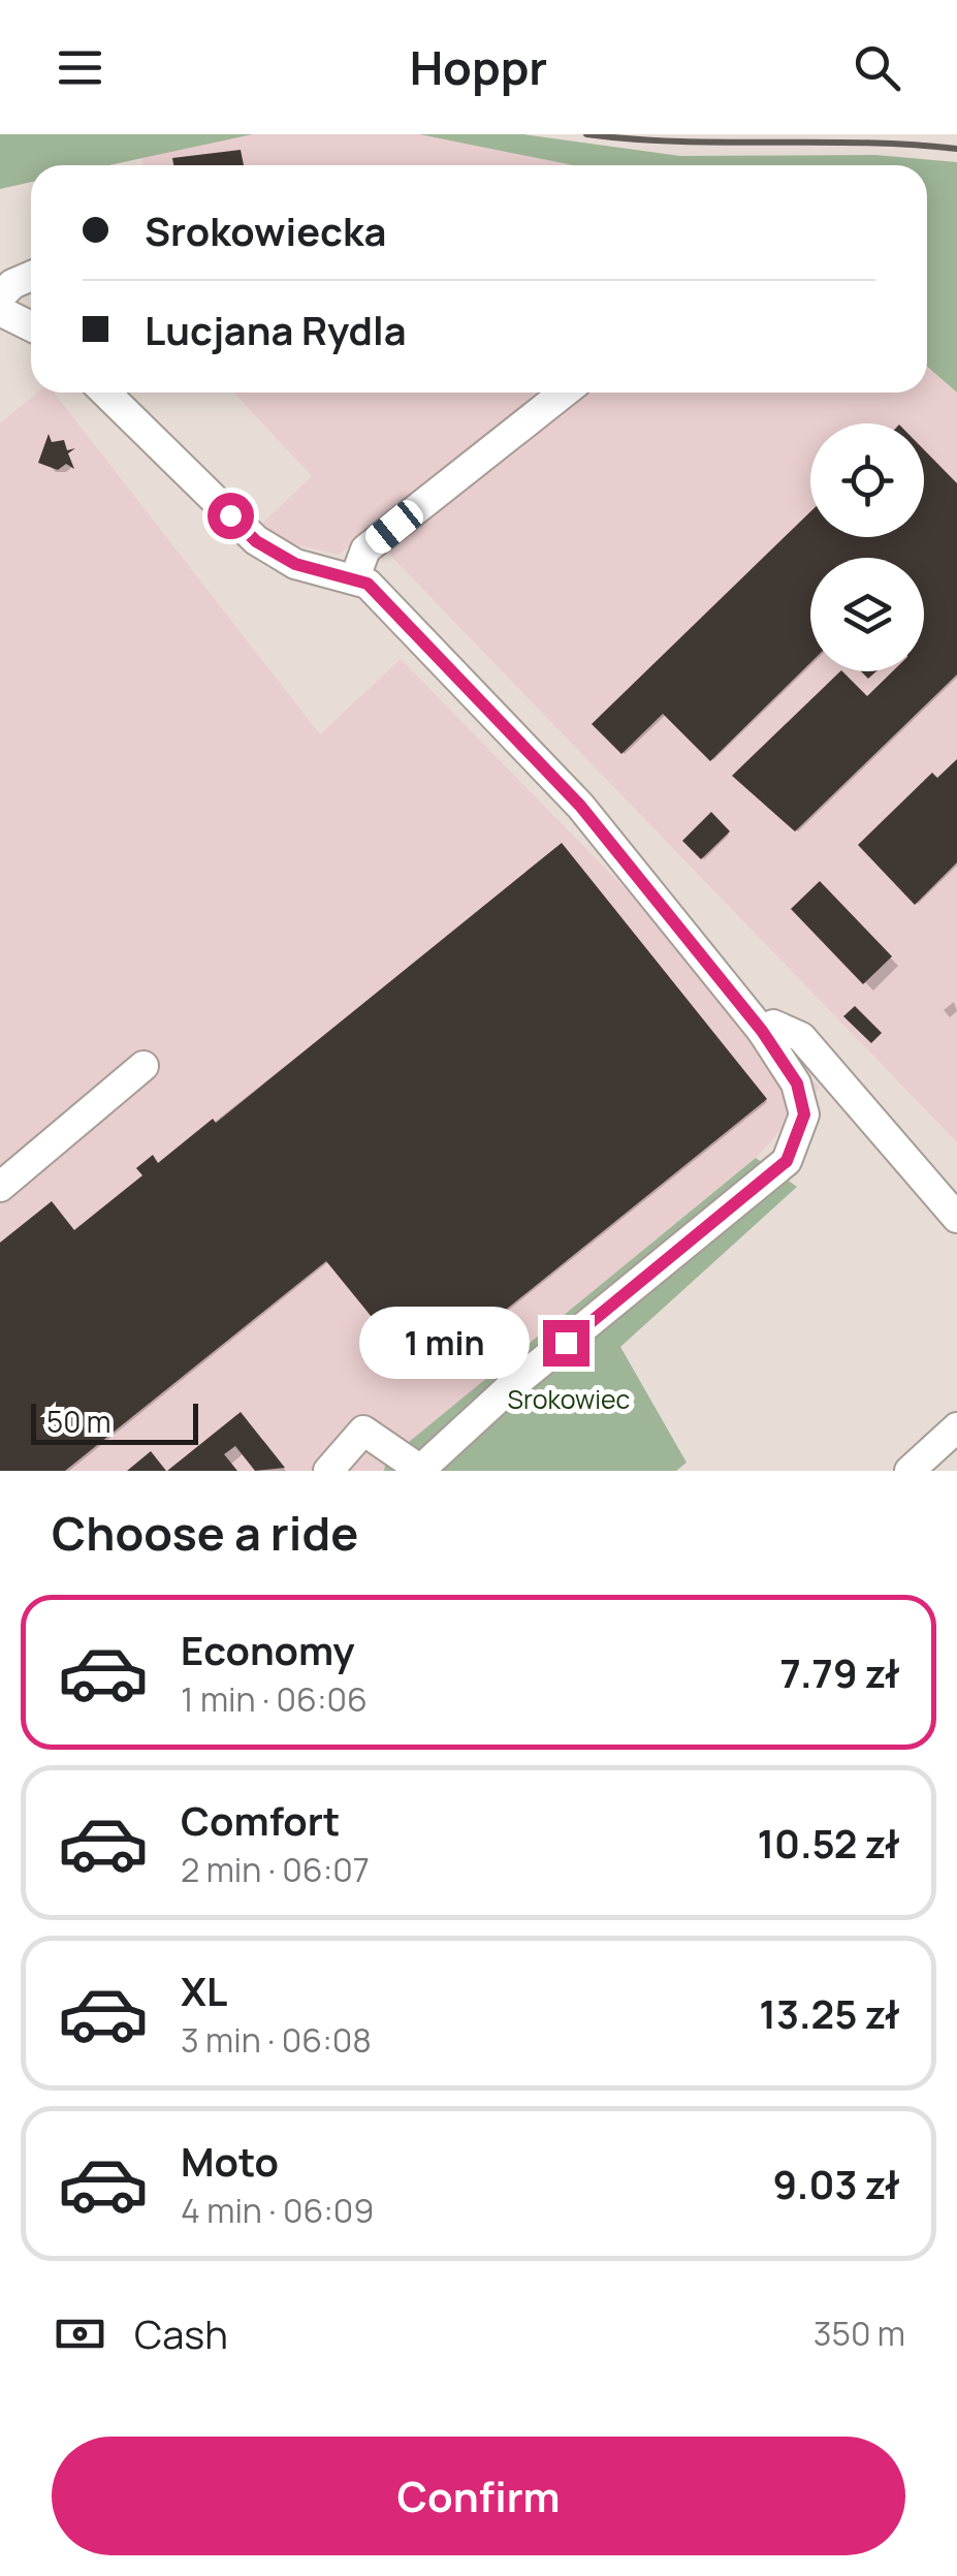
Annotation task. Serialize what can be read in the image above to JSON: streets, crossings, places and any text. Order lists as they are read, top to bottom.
{
  "parks": ["Srokowiec"],
  "scale_bar": "50 m",
  "page": {
    "header": "Hoppr",
    "banner": ["Srokowiecka", "Lucjana Rydla"],
    "bubble": "1 min",
    "scale": "50 m",
    "heading": "Choose a ride",
    "list": [
      {
        "name": "Economy",
        "note": "1 min · 06:06",
        "value": "7.79 zł"
      },
      {
        "name": "Comfort",
        "note": "2 min · 06:07",
        "value": "10.52 zł"
      },
      {
        "name": "XL",
        "note": "3 min · 06:08",
        "value": "13.25 zł"
      },
      {
        "name": "Moto",
        "note": "4 min · 06:09",
        "value": "9.03 zł"
      }
    ],
    "pay": ["Cash", "350 m"],
    "buttons": "Confirm"
  }
}
